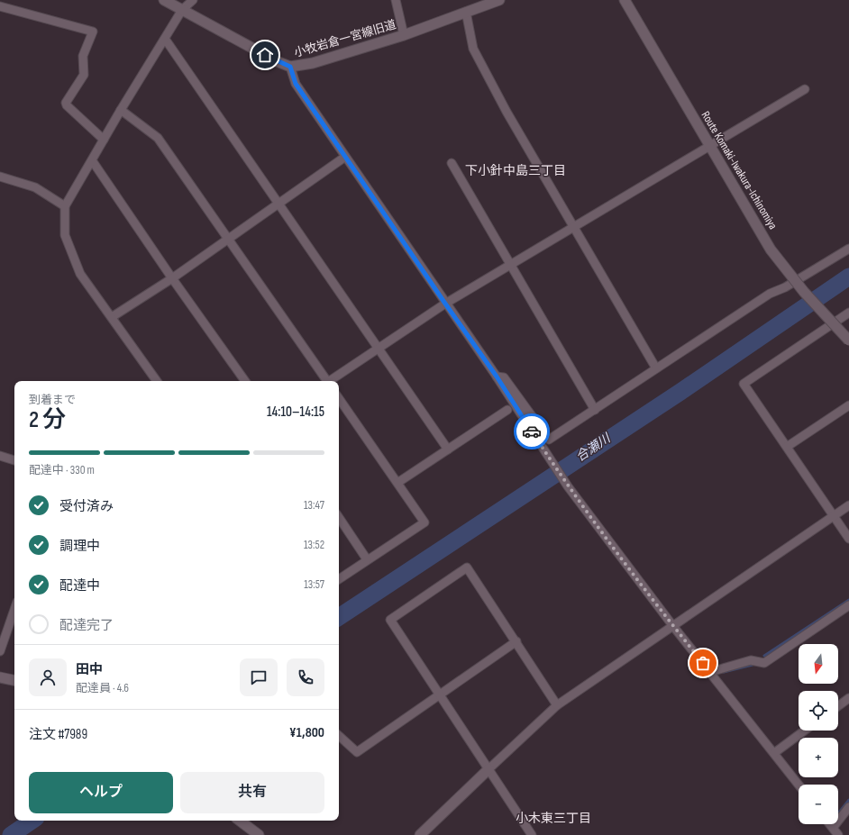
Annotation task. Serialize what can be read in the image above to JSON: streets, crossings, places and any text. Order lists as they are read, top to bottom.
{
  "streets": {
    "street": ["小牧岩倉一宮線旧道", "Route Komaki-Iwakura-Ichinomiya"]
  },
  "districts": ["下小針中島三丁目", "小木東三丁目"],
  "water": ["合瀬川"],
  "north": "bottom",
  "page": {
    "heading": ["2 分", "到着まで", "14:10–14:15"],
    "panel": [
      "田中",
      "配達員 · 4.6",
      "注文 #7989",
      "¥1,800"
    ],
    "bar": "配達中 · 330 m",
    "list": [
      ["受付済み", "13:47"],
      ["調理中", "13:52"],
      ["配達中", "13:57"],
      "配達完了"
    ],
    "map_buttons": ["+", "−"],
    "buttons": ["ヘルプ", "共有"]
  }
}
